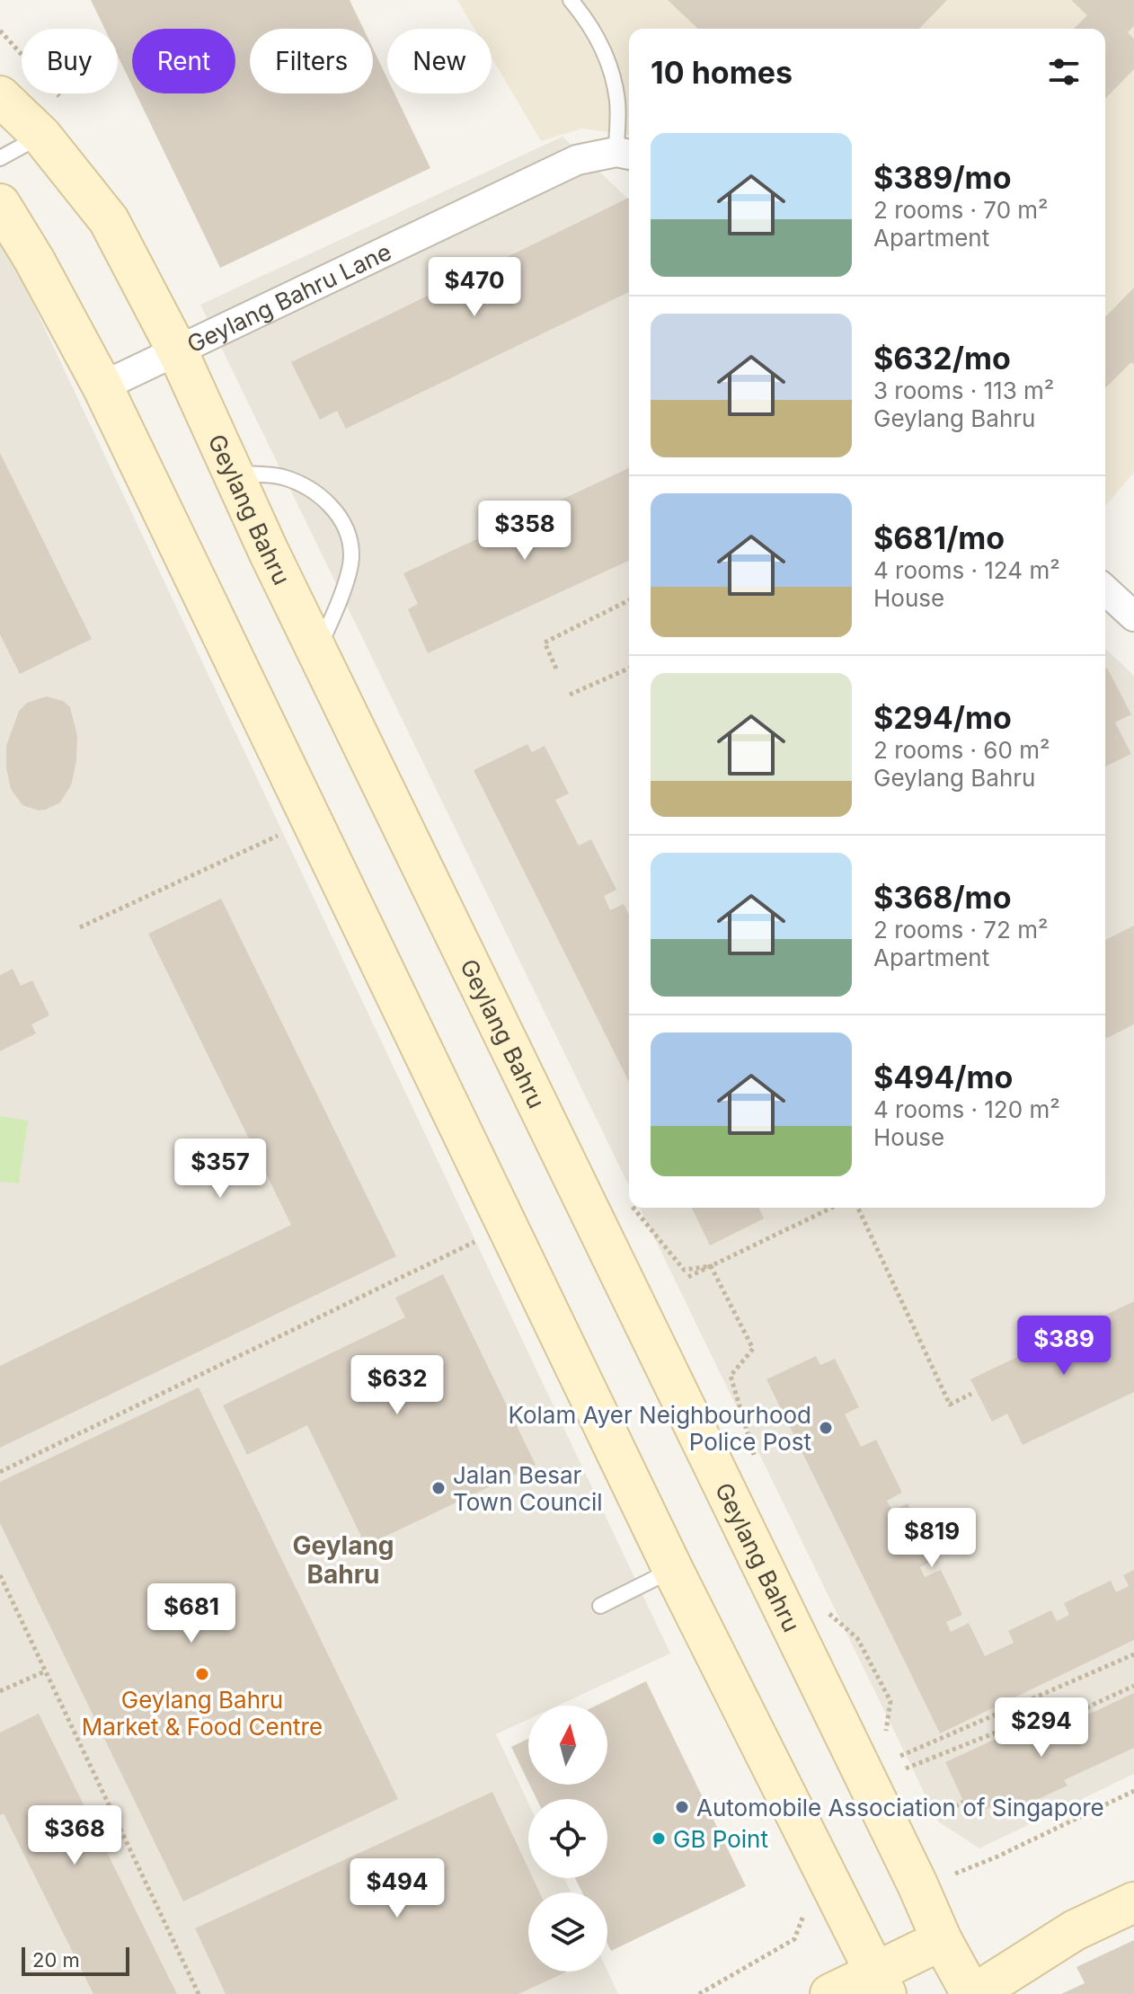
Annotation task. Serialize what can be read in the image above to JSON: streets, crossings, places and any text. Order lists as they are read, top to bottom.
{
  "streets": {
    "main road": ["Geylang Bahru"],
    "street": ["Geylang Bahru Lane"]
  },
  "crossings": [
    ["Geylang Bahru Lane", "Geylang Bahru"]
  ],
  "districts": ["Geylang Bahru"],
  "places": [
    "Kolam Ayer Neighbourhood Police Post",
    "Jalan Besar Town Council",
    "Geylang Bahru Market & Food Centre",
    "Automobile Association of Singapore",
    "GB Point"
  ],
  "scale_bar": "20 m",
  "north": "top",
  "page": {
    "chip": [
      "Buy",
      "Rent",
      "Filters",
      "New"
    ],
    "heading": "10 homes",
    "list": [
      {
        "name": "$389/mo",
        "note": "2 rooms · 70 m² · Apartment"
      },
      {
        "name": "$632/mo",
        "note": "3 rooms · 113 m² · Geylang Bahru"
      },
      {
        "name": "$681/mo",
        "note": "4 rooms · 124 m² · House"
      },
      {
        "name": "$294/mo",
        "note": "2 rooms · 60 m² · Geylang Bahru"
      },
      {
        "name": "$368/mo",
        "note": "2 rooms · 72 m² · Apartment"
      },
      {
        "name": "$494/mo",
        "note": "4 rooms · 120 m² · House"
      }
    ],
    "price": [
      "$470",
      "$358",
      "$357",
      "$389",
      "$632",
      "$819",
      "$681",
      "$294",
      "$368",
      "$494"
    ],
    "scale": "20 m"
  }
}
